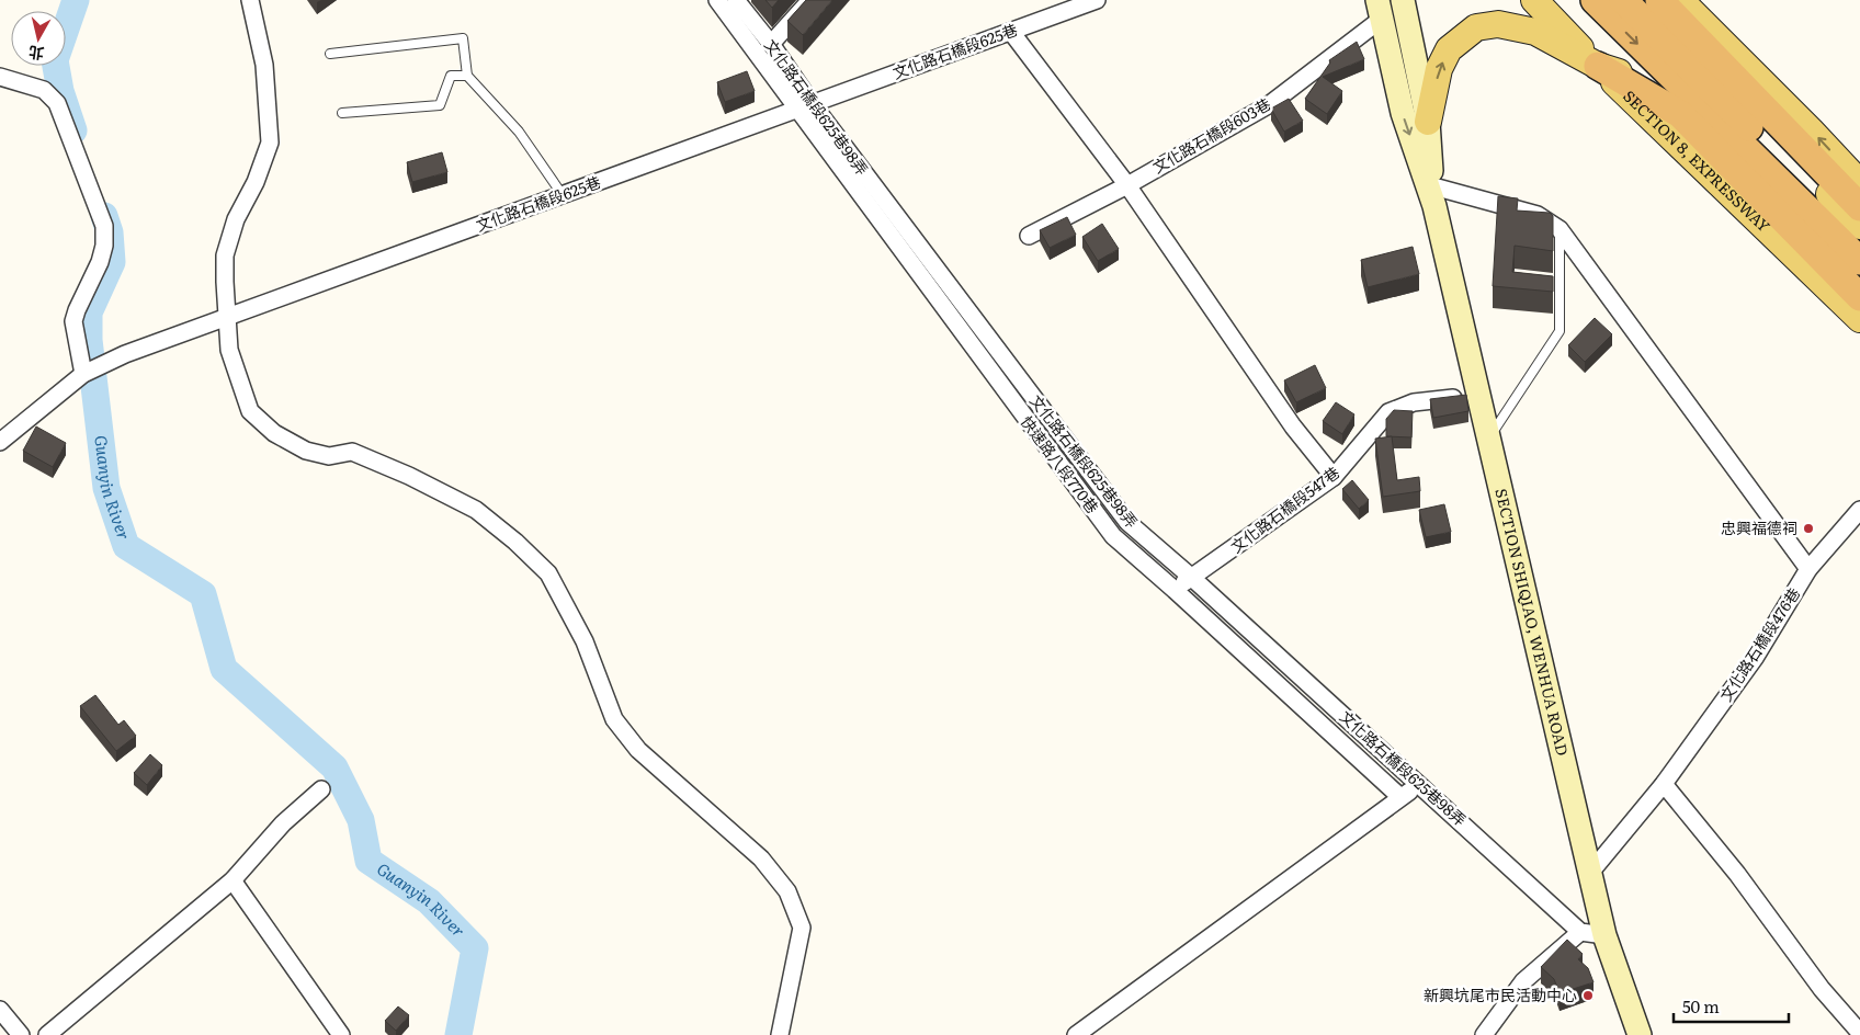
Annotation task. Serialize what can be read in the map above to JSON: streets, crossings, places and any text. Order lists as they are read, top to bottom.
{
  "streets": {
    "main road": ["SECTION 8, EXPRESSWAY", "SECTION SHIQIAO, WENHUA ROAD"],
    "street": [
      "文化路石橋段625巷",
      "文化路石橋段625巷98弄",
      "文化路石橋段603巷",
      "快速路八段770巷",
      "文化路石橋段547巷",
      "文化路石橋段476巷"
    ]
  },
  "crossings": [
    ["文化路石橋段625巷", "文化路石橋段625巷98弄"],
    ["文化路石橋段625巷", "快速路八段770巷"],
    ["文化路石橋段625巷98弄", "文化路石橋段547巷"],
    ["文化路石橋段603巷", "SECTION SHIQIAO, WENHUA ROAD"],
    ["快速路八段770巷", "文化路石橋段547巷"],
    ["文化路石橋段547巷", "SECTION SHIQIAO, WENHUA ROAD"],
    ["SECTION SHIQIAO, WENHUA ROAD", "文化路石橋段476巷"]
  ],
  "water": ["Guanyin River"],
  "places": ["忠興福德祠", "新興坑尾市民活動中心"],
  "scale_bar": "50 m",
  "north": "bottom"
}
